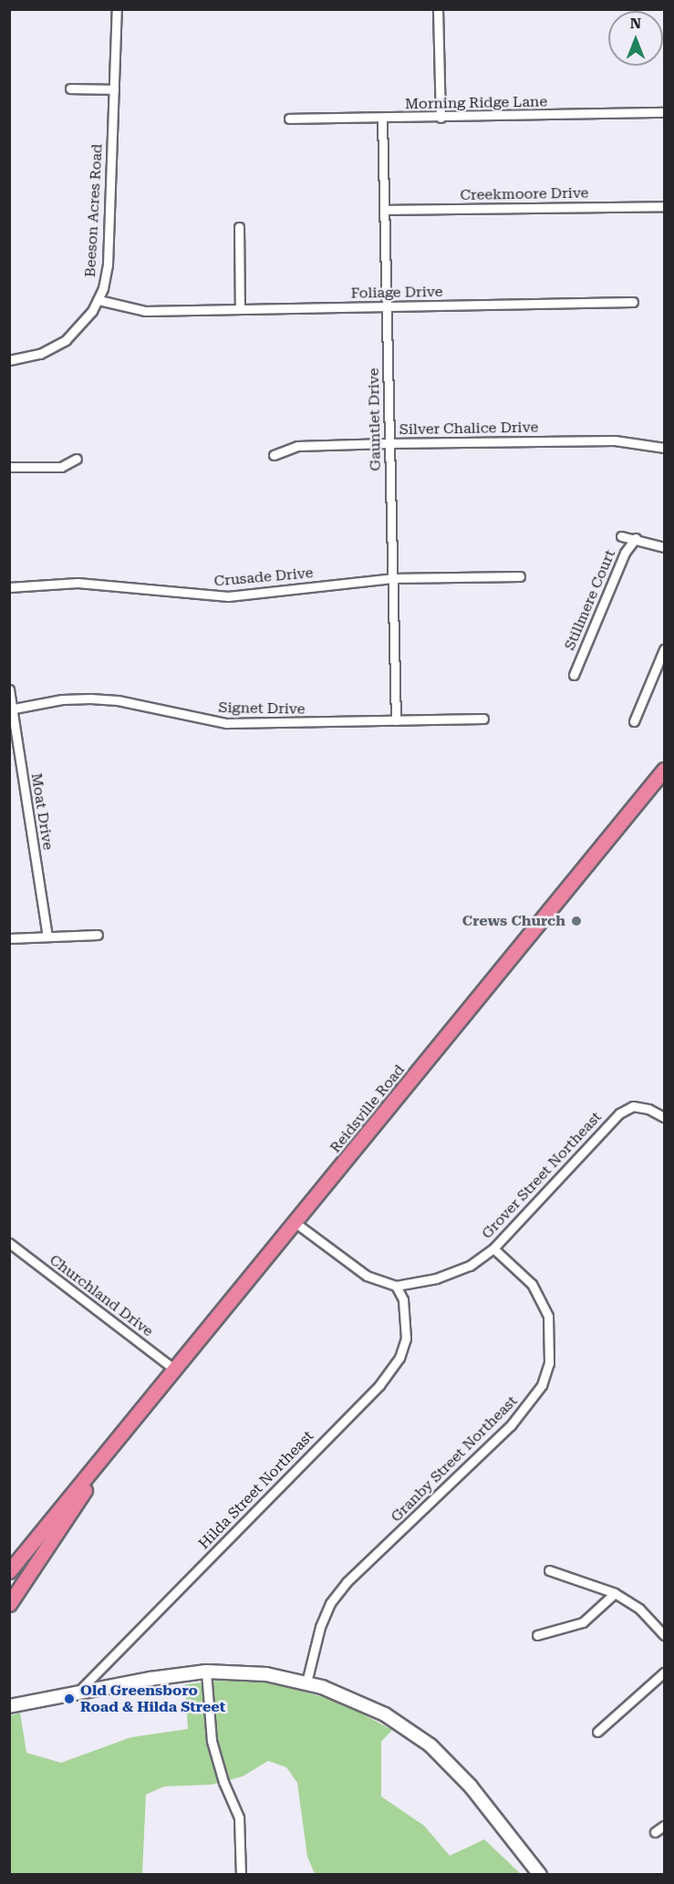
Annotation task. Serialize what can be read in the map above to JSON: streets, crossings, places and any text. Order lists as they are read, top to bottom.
{
  "streets": {
    "highway": ["Reidsville Road"],
    "street": [
      "Morning Ridge Lane",
      "Creekmoore Drive",
      "Beeson Acres Road",
      "Foliage Drive",
      "Gauntlet Drive",
      "Silver Chalice Drive",
      "Crusade Drive",
      "Stillmere Court",
      "Signet Drive",
      "Moat Drive",
      "Grover Street Northeast",
      "Churchland Drive",
      "Granby Street Northeast",
      "Hilda Street Northeast"
    ]
  },
  "crossings": [
    ["Morning Ridge Lane", "Gauntlet Drive"],
    ["Creekmoore Drive", "Gauntlet Drive"],
    ["Beeson Acres Road", "Foliage Drive"],
    ["Foliage Drive", "Gauntlet Drive"],
    ["Gauntlet Drive", "Silver Chalice Drive"],
    ["Gauntlet Drive", "Crusade Drive"],
    ["Gauntlet Drive", "Signet Drive"],
    ["Signet Drive", "Moat Drive"],
    ["Reidsville Road", "Grover Street Northeast"],
    ["Reidsville Road", "Churchland Drive"],
    ["Grover Street Northeast", "Granby Street Northeast"],
    ["Grover Street Northeast", "Hilda Street Northeast"]
  ],
  "places": ["Crews Church", "Old Greensboro Road & Hilda Street"],
  "north": "top"
}
